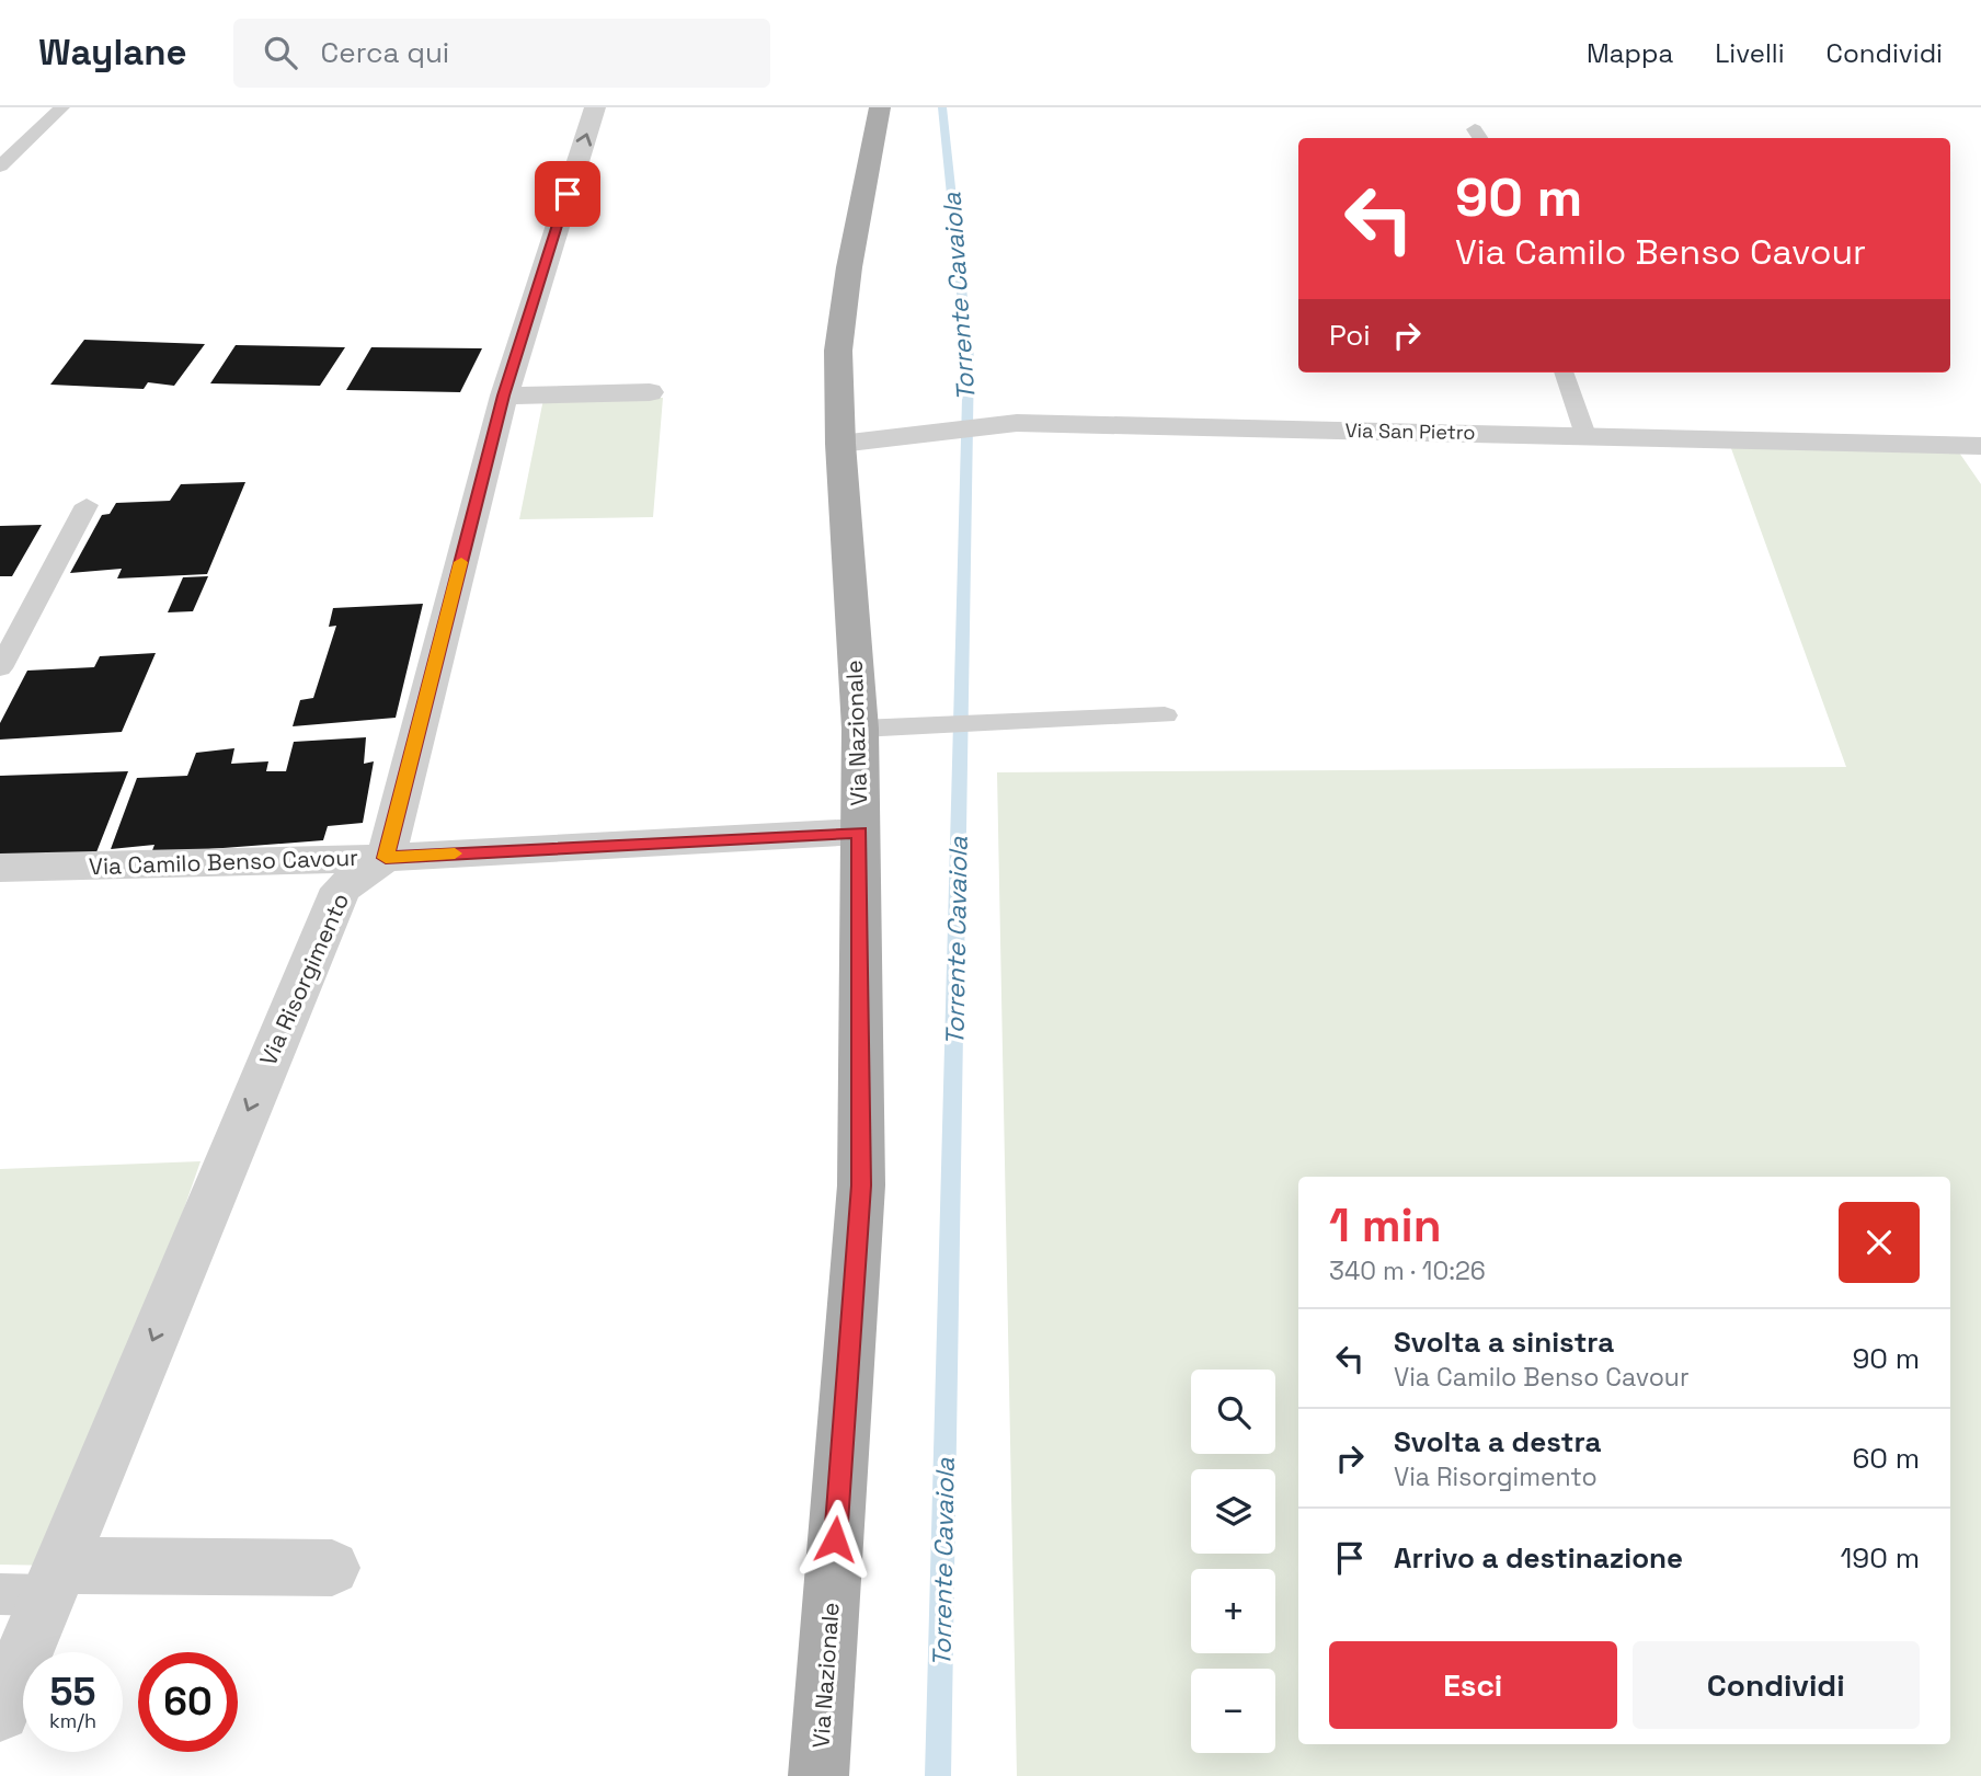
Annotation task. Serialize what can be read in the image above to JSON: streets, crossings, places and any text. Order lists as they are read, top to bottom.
{
  "streets": {
    "main road": ["Via Nazionale"],
    "street": ["Via San Pietro", "Via Camilo Benso Cavour", "Via Risorgimento"]
  },
  "crossings": [
    ["Via San Pietro", "Via Nazionale"],
    ["Via Nazionale", "Via Camilo Benso Cavour"],
    ["Via Camilo Benso Cavour", "Via Risorgimento"]
  ],
  "one_way": ["Via Risorgimento"],
  "water": ["Torrente Cavaiola"],
  "page": {
    "header": "Waylane",
    "search": "Cerca qui",
    "nav": ["Mappa", "Livelli", "Condividi"],
    "turn": ["90 m", "Via Camilo Benso Cavour"],
    "then": "Poi",
    "heading": ["1 min", "340 m · 10:26"],
    "list": [
      {
        "name": "Svolta a sinistra",
        "note": "Via Camilo Benso Cavour",
        "value": "90 m"
      },
      {
        "name": "Svolta a destra",
        "note": "Via Risorgimento",
        "value": "60 m"
      },
      {
        "name": "Arrivo a destinazione",
        "value": "190 m"
      }
    ],
    "map_buttons": ["+", "−"],
    "buttons": ["Esci", "Condividi"],
    "speed": "55 km/h",
    "limit": "60"
  }
}
